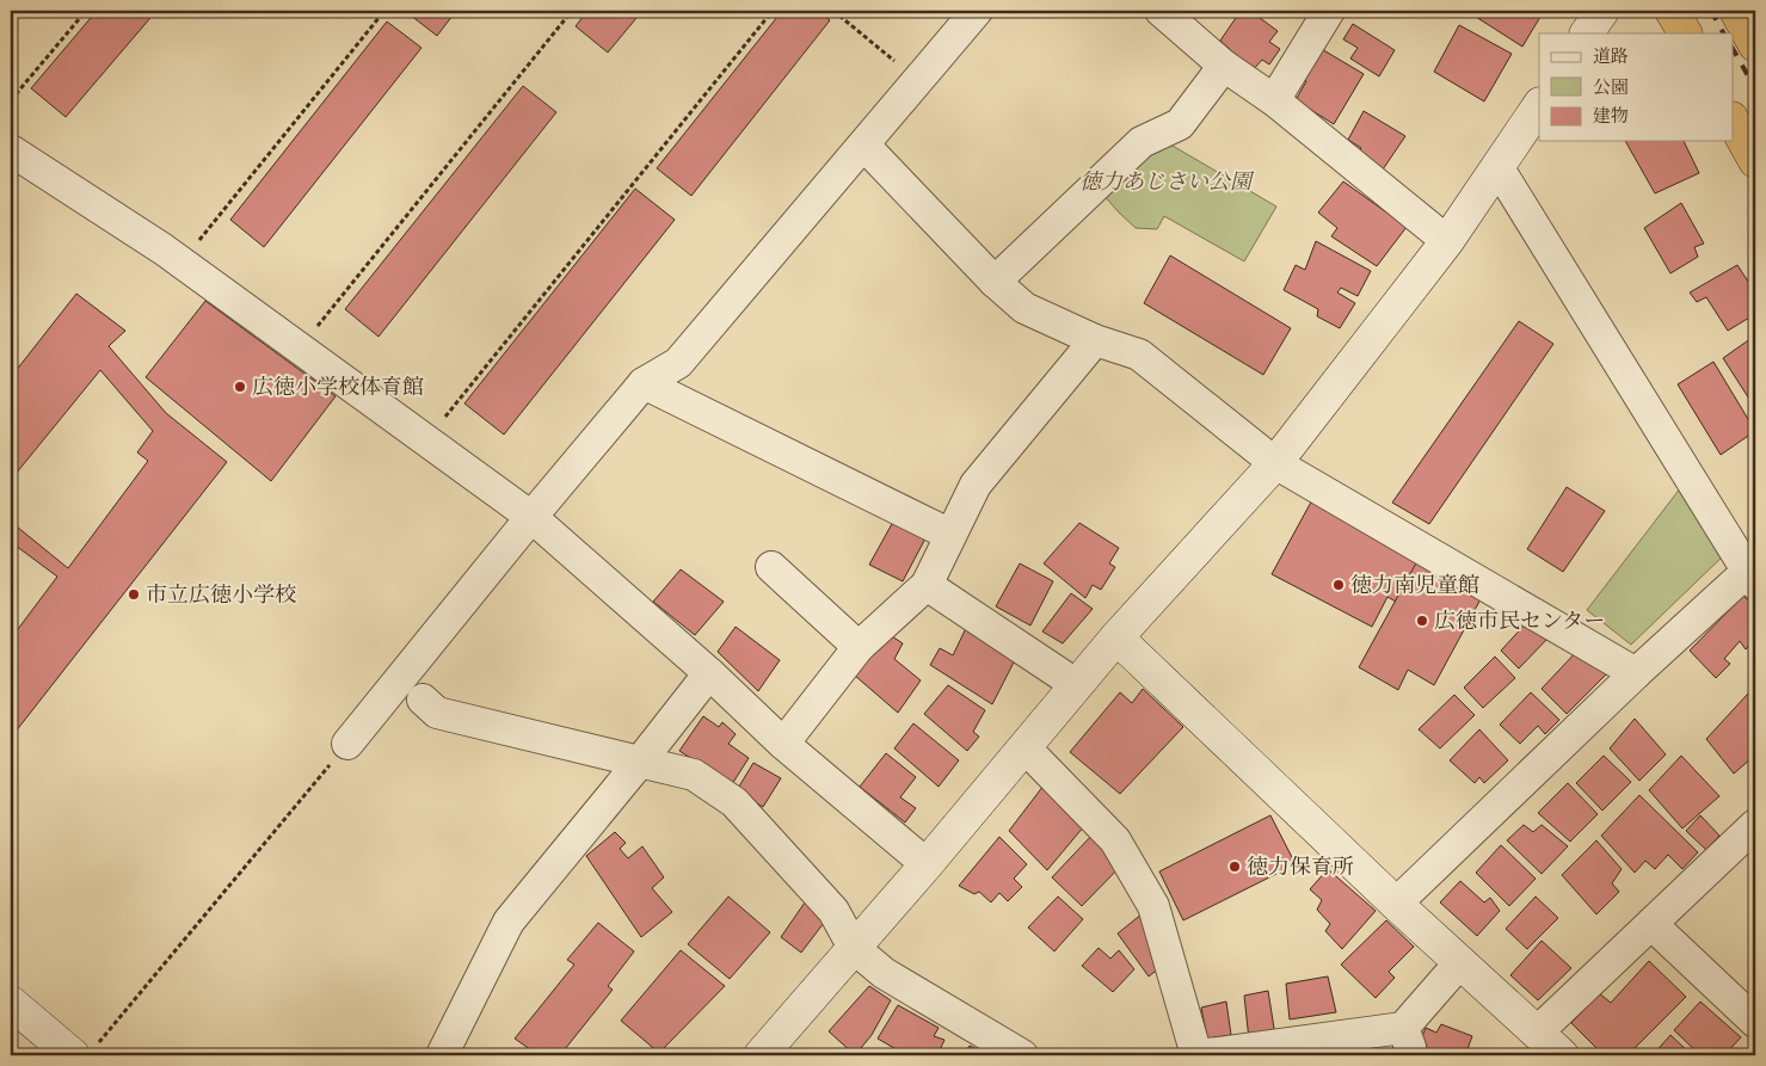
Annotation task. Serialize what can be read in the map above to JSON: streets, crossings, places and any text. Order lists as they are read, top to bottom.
{
  "parks": ["徳力あじさい公園"],
  "places": [
    "広徳小学校体育館",
    "徳力南児童館",
    "市立広徳小学校",
    "広徳市民センター",
    "徳力保育所"
  ],
  "legend": ["道路", "公園", "建物"]
}
